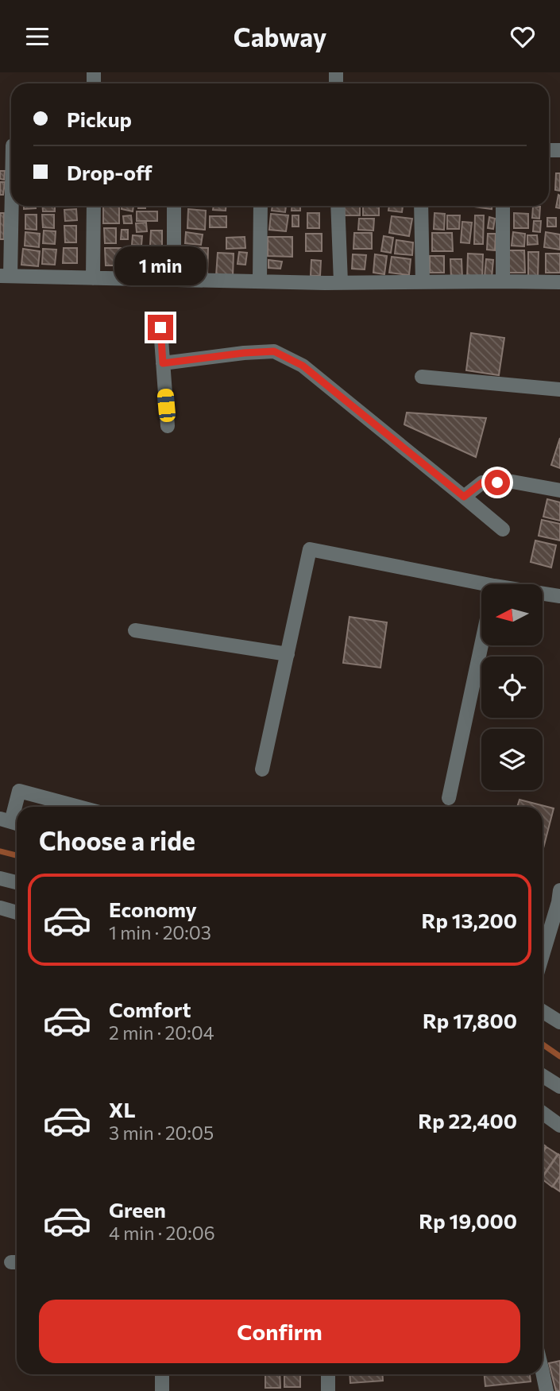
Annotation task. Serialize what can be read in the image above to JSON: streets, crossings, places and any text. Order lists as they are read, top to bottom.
{
  "north": "left",
  "page": {
    "header": "Cabway",
    "banner": ["Pickup", "Drop-off"],
    "bubble": "1 min",
    "heading": "Choose a ride",
    "list": [
      {
        "name": "Economy",
        "note": "1 min · 20:03",
        "value": "Rp 13,200"
      },
      {
        "name": "Comfort",
        "note": "2 min · 20:04",
        "value": "Rp 17,800"
      },
      {
        "name": "XL",
        "note": "3 min · 20:05",
        "value": "Rp 22,400"
      },
      {
        "name": "Green",
        "note": "4 min · 20:06",
        "value": "Rp 19,000"
      }
    ],
    "buttons": "Confirm"
  }
}
